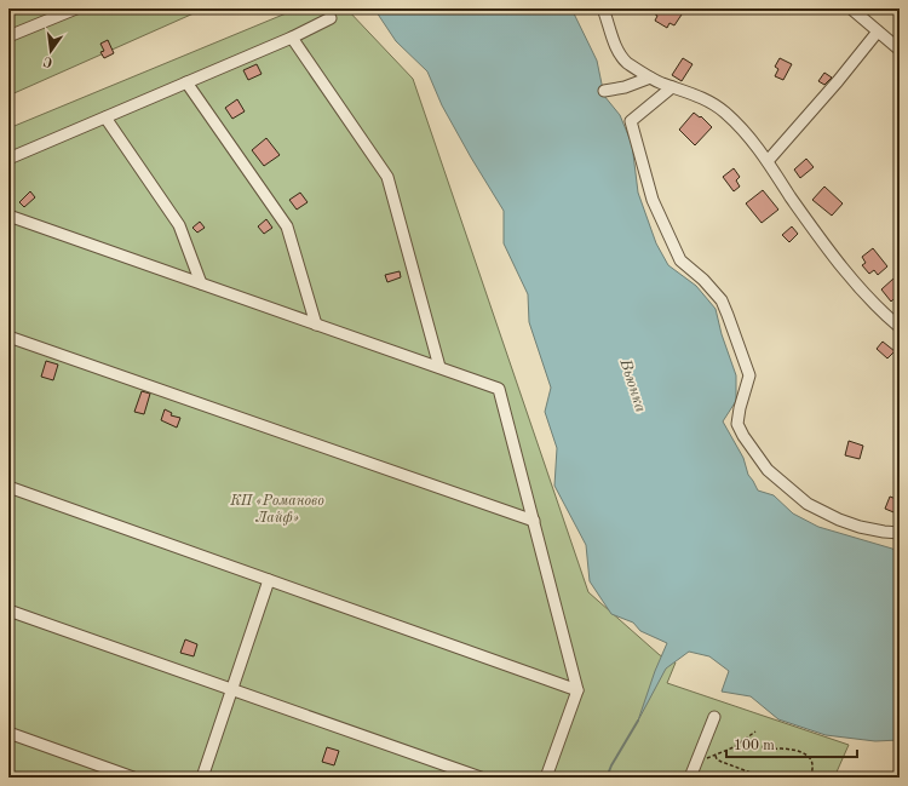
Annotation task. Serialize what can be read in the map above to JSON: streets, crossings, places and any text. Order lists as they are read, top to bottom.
{
  "water": ["Вьюнка"],
  "parks": ["КП «Романово Лайф»"],
  "scale_bar": "100 m",
  "north": "bottom"
}
